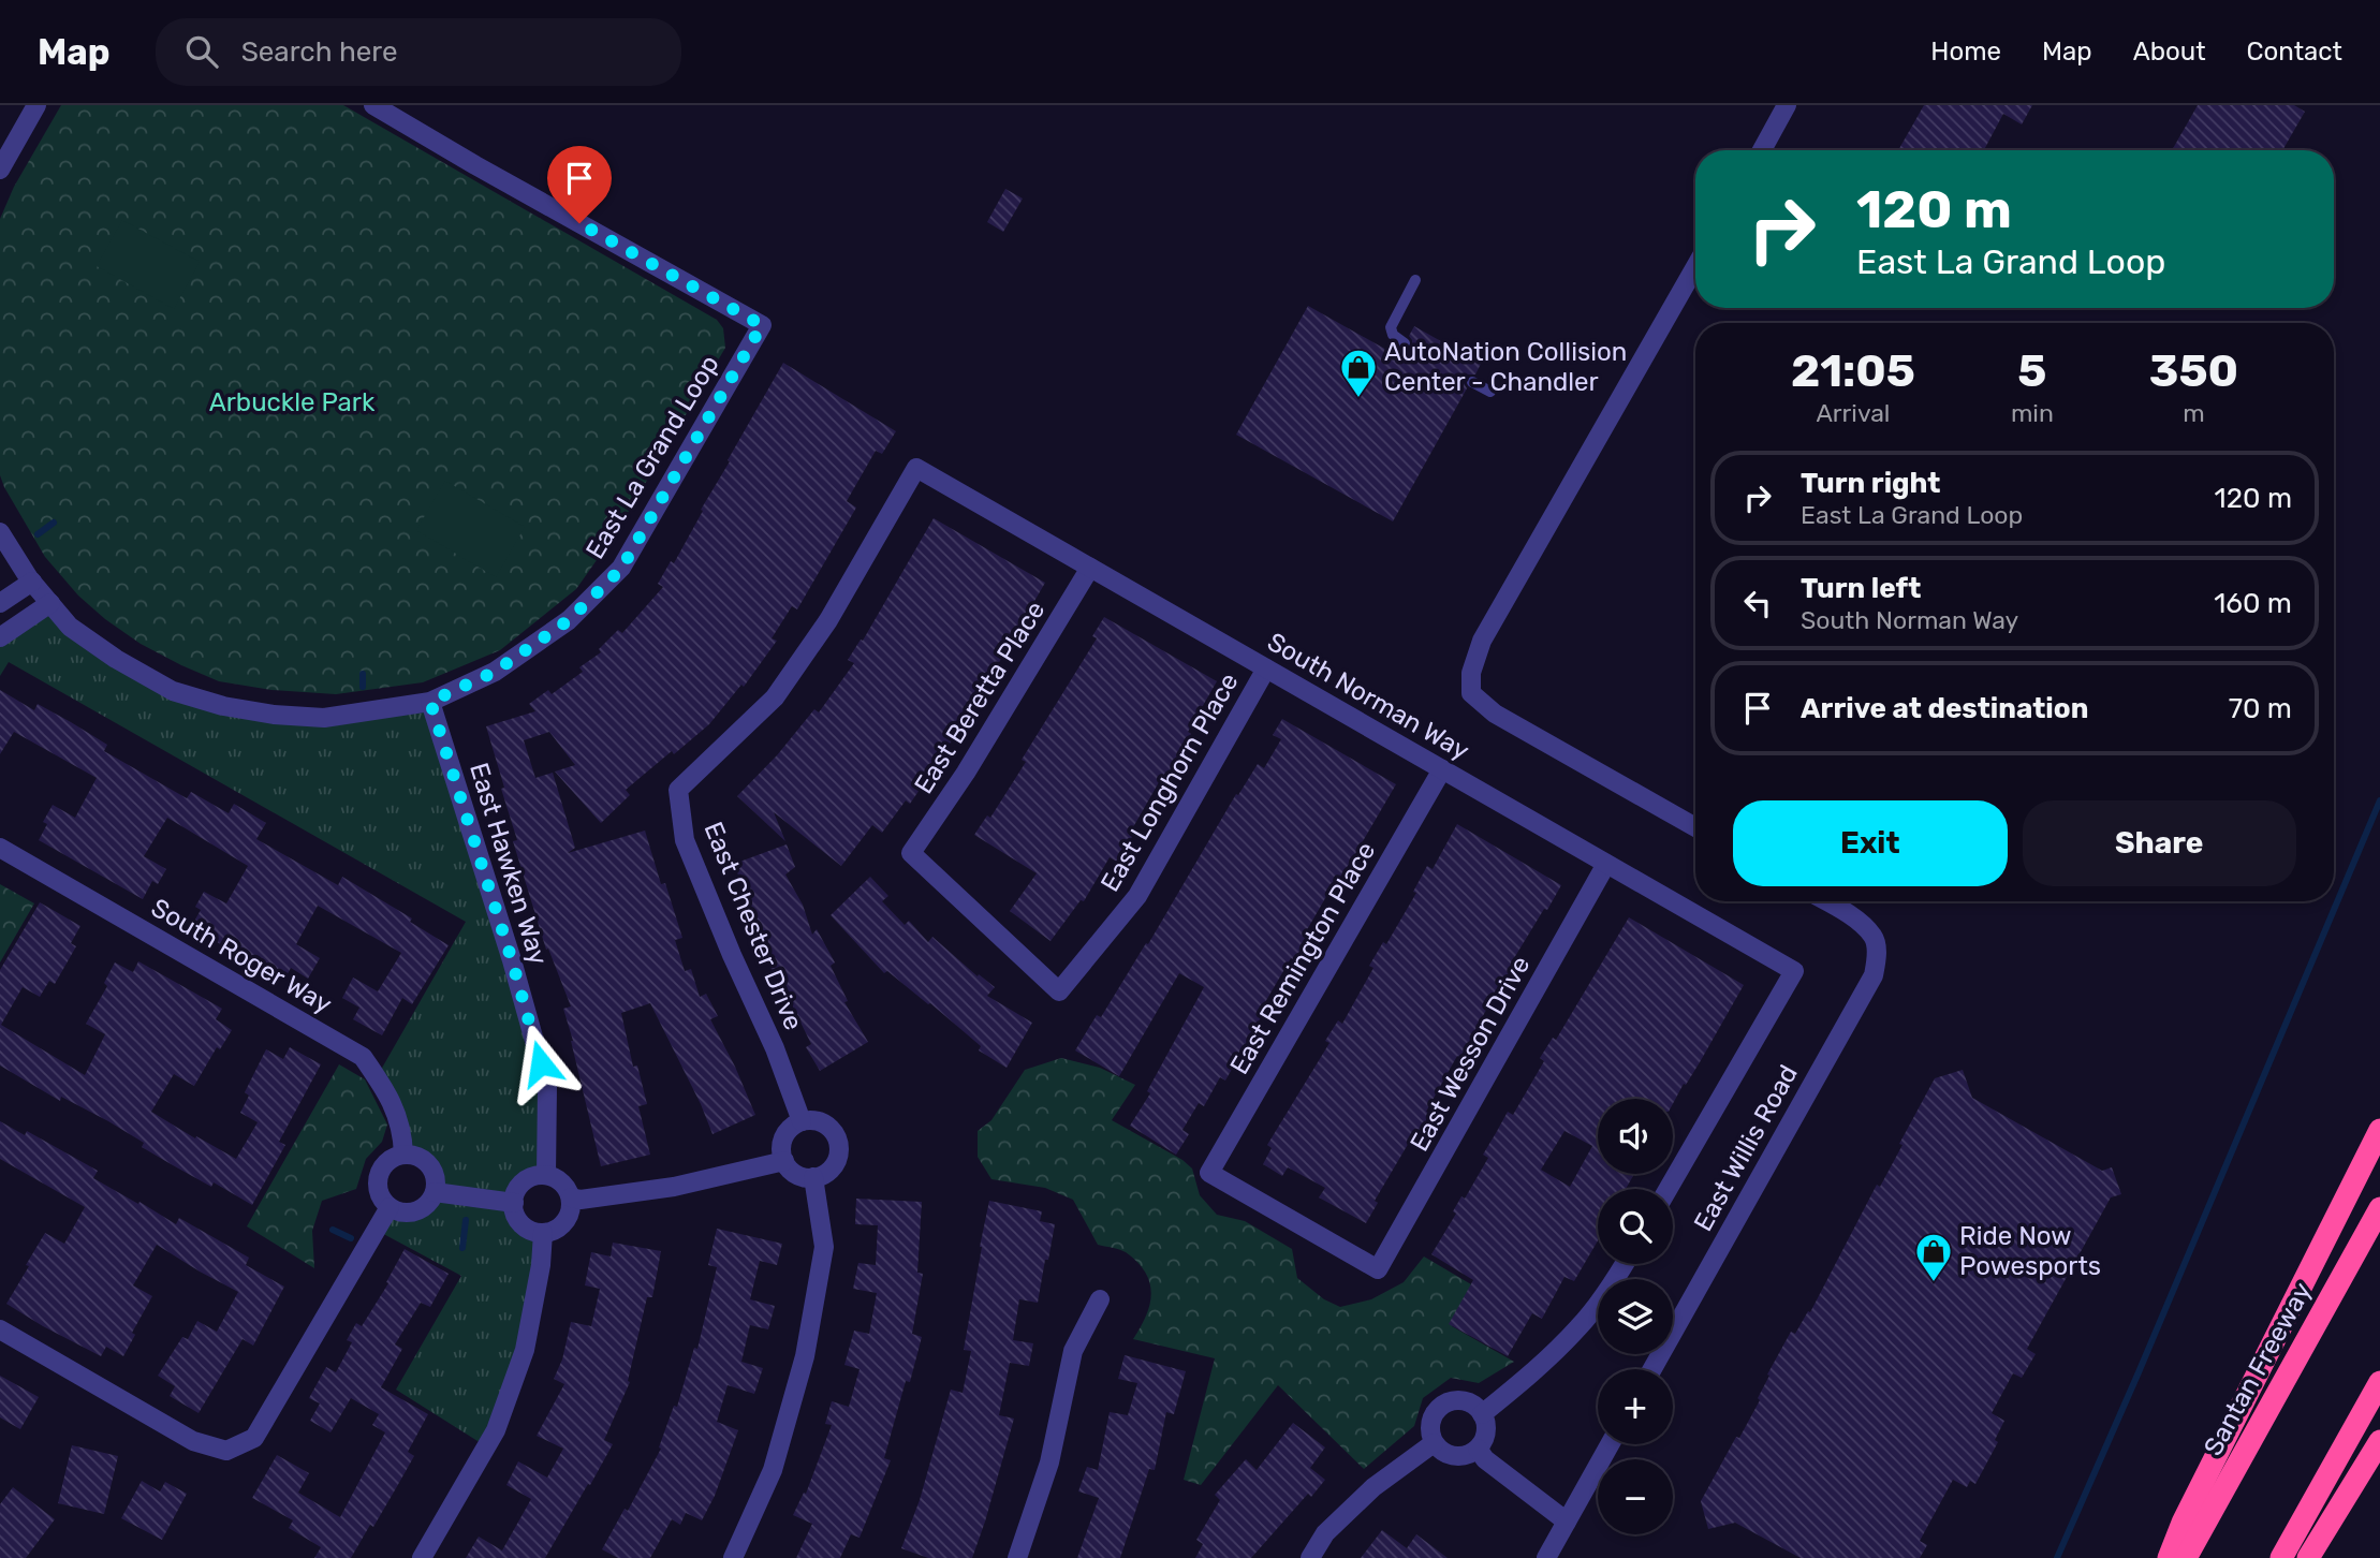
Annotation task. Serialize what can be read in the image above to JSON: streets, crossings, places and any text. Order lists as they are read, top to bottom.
{
  "streets": {
    "highway": ["Santan Freeway"],
    "street": [
      "East La Grand Loop",
      "South Norman Way",
      "East Beretta Place",
      "East Longhorn Place",
      "East Hawken Way",
      "East Chester Drive",
      "South Roger Way",
      "East Remington Place",
      "East Wesson Drive",
      "East Willis Road"
    ]
  },
  "crossings": [
    ["East La Grand Loop", "East Hawken Way"],
    ["South Norman Way", "East Beretta Place"],
    ["South Norman Way", "East Longhorn Place"],
    ["South Norman Way", "East Chester Drive"],
    ["South Norman Way", "East Remington Place"],
    ["South Norman Way", "East Wesson Drive"],
    ["East Beretta Place", "East Longhorn Place"],
    ["East Remington Place", "East Wesson Drive"]
  ],
  "parks": ["Arbuckle Park"],
  "places": {
    "shop": ["AutoNation Collision Center - Chandler", "Ride Now Powesports"]
  },
  "page": {
    "header": "Map",
    "search": "Search here",
    "nav": [
      "Home",
      "Map",
      "About",
      "Contact"
    ],
    "turn": ["120 m", "East La Grand Loop"],
    "eta": [
      "21:05",
      "Arrival",
      "5",
      "min",
      "350",
      "m"
    ],
    "list": [
      {
        "name": "Turn right",
        "note": "East La Grand Loop",
        "value": "120 m"
      },
      {
        "name": "Turn left",
        "note": "South Norman Way",
        "value": "160 m"
      },
      {
        "name": "Arrive at destination",
        "value": "70 m"
      }
    ],
    "buttons": ["Exit", "Share"],
    "map_buttons": ["+", "−"]
  }
}
